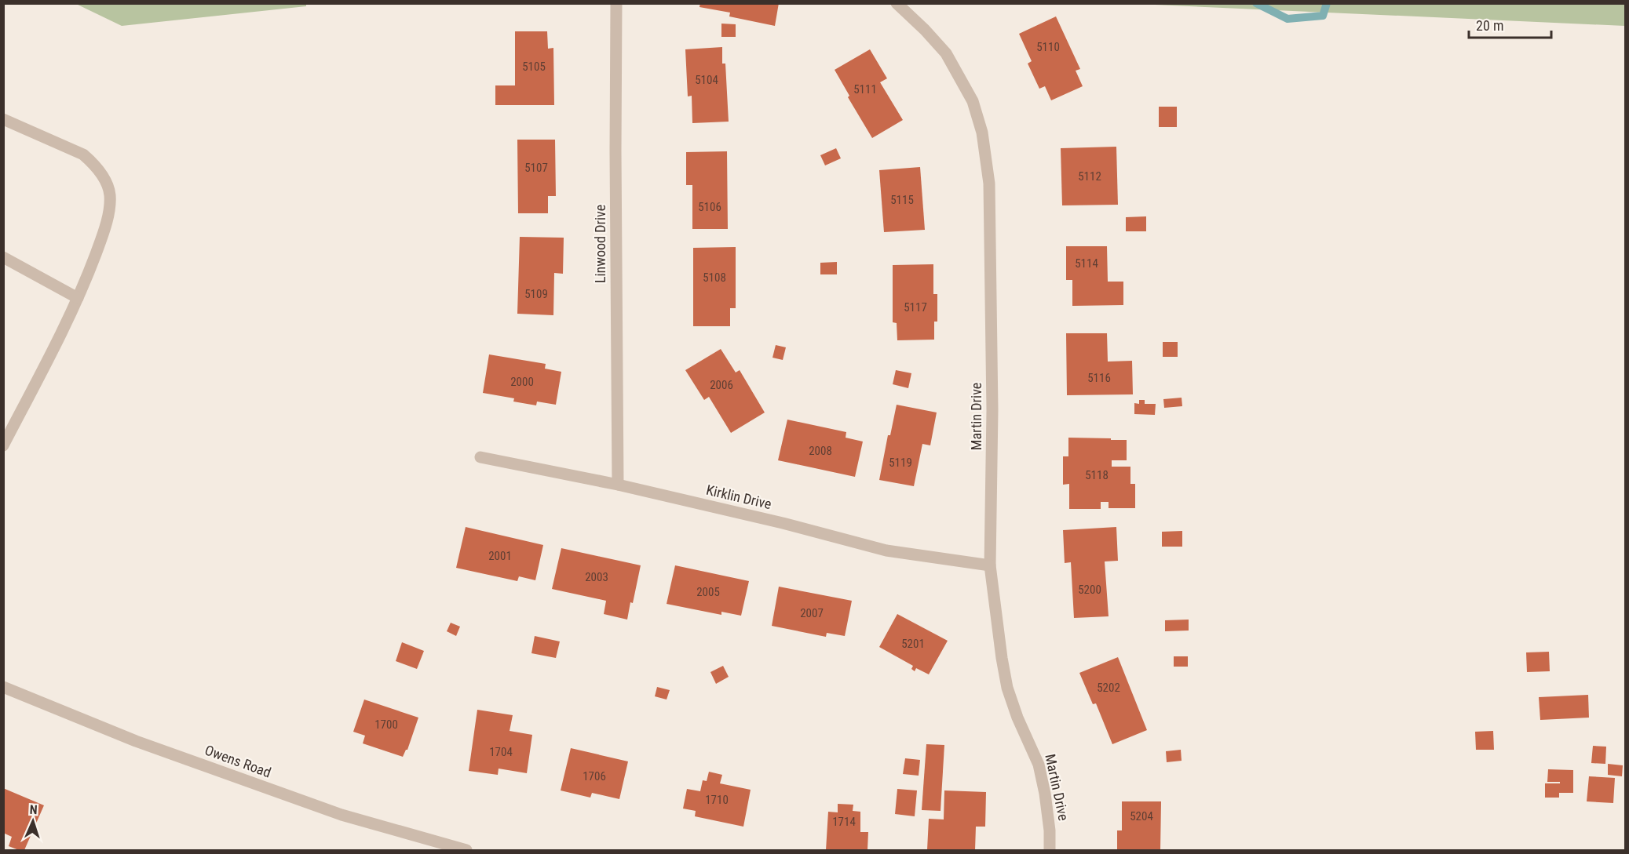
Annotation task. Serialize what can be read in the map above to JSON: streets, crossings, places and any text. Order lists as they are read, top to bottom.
{
  "streets": {
    "street": [
      "Linwood Drive",
      "Martin Drive",
      "Kirklin Drive",
      "Owens Road"
    ]
  },
  "crossings": [
    ["Linwood Drive", "Kirklin Drive"],
    ["Martin Drive", "Kirklin Drive"]
  ],
  "house_numbers": [
    "5110",
    "5105",
    "5104",
    "5111",
    "5107",
    "5112",
    "5115",
    "5106",
    "5114",
    "5108",
    "5109",
    "5117",
    "5116",
    "2000",
    "2006",
    "2008",
    "5119",
    "5118",
    "2001",
    "2003",
    "5200",
    "2005",
    "2007",
    "5201",
    "5202",
    "1700",
    "1704",
    "1706",
    "1710",
    "5204",
    "1714"
  ],
  "scale_bar": "20 m",
  "north": "top"
}
